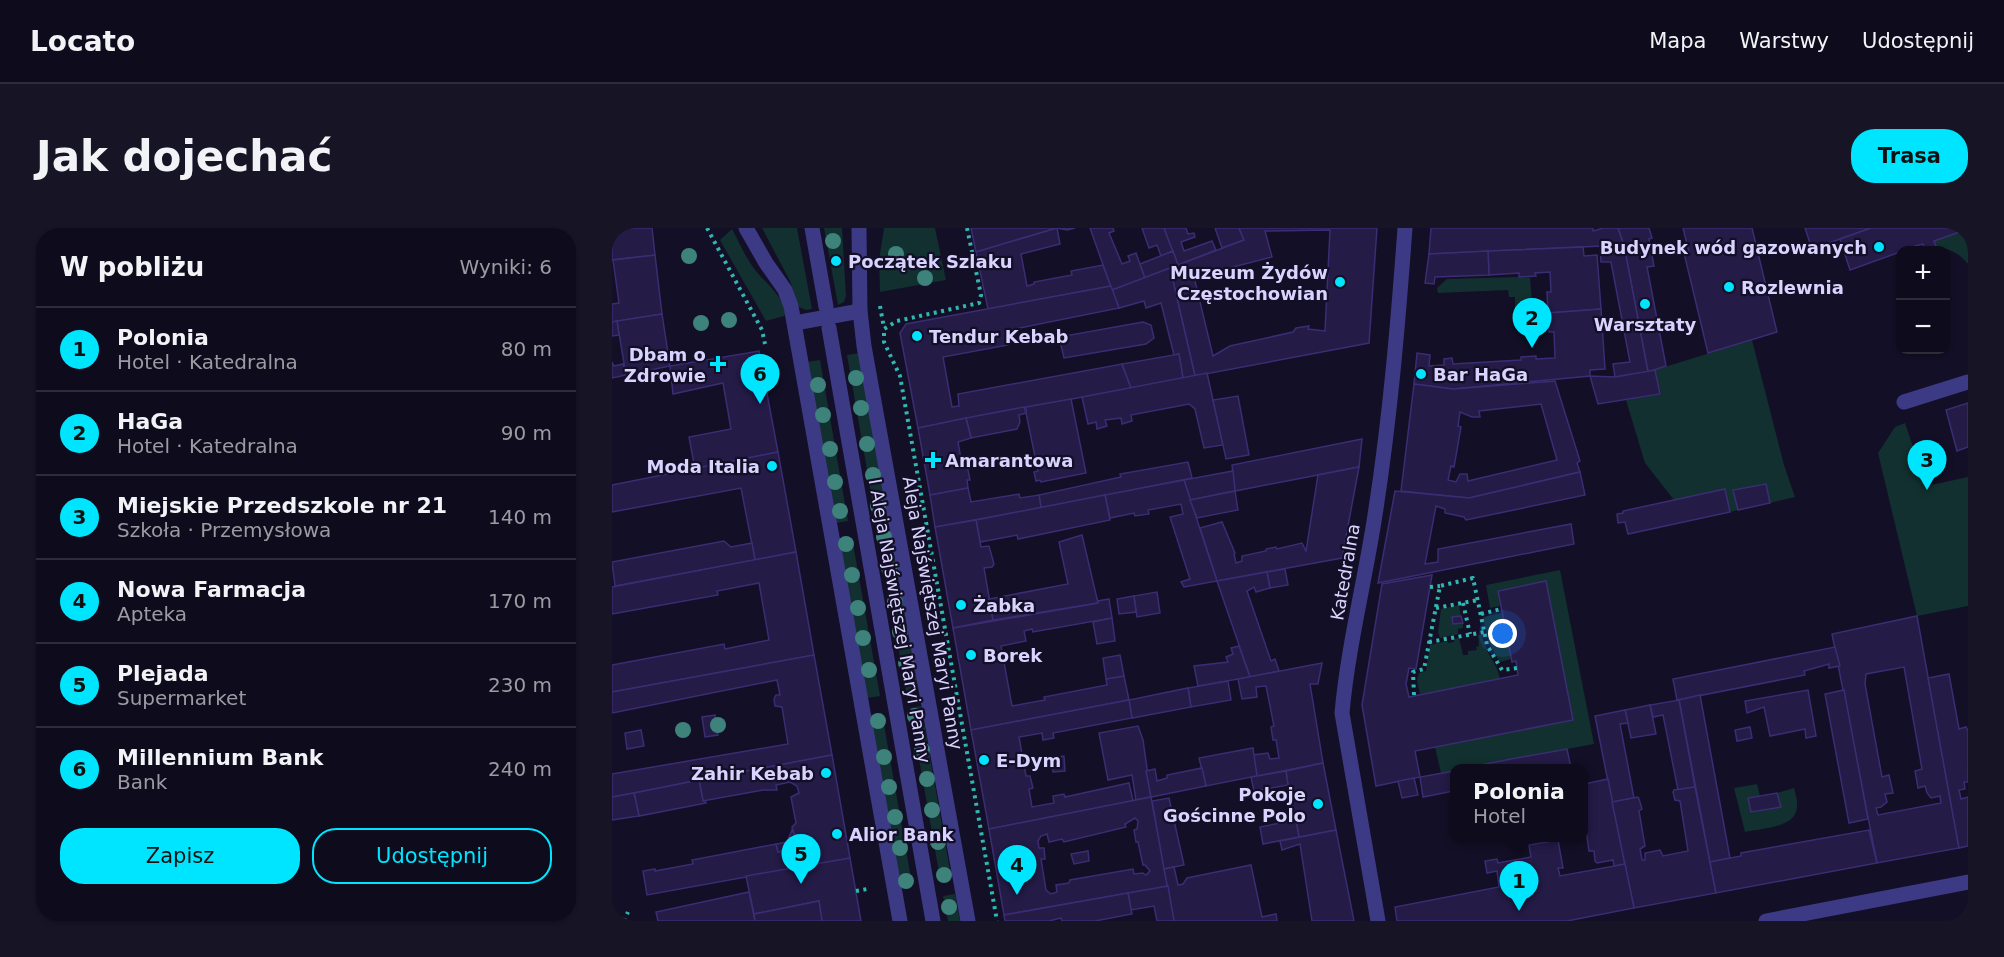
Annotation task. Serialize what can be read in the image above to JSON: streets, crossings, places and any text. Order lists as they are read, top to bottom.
{
  "streets": {
    "street": ["Katedralna", "Aleja Najświętszej Maryi Panny", "I Aleja Najświętszej Maryi Panny"]
  },
  "places": {
    "other": [
      "Budynek wód gazowanych",
      "Początek Szlaku",
      "Muzeum Żydów Częstochowian",
      "Rozlewnia",
      "Warsztaty",
      "Tendur Kebab",
      "Bar HaGa",
      "Moda Italia",
      "Żabka",
      "Borek",
      "E-Dym",
      "Zahir Kebab",
      "Pokoje Gościnne Polo",
      "Alior Bank"
    ],
    "health": ["Dbam o Zdrowie", "Amarantowa"]
  },
  "page": {
    "header": "Locato",
    "nav": ["Mapa", "Warstwy", "Udostępnij"],
    "buttons": [
      "Trasa",
      ["Zapisz", "Udostępnij"]
    ],
    "title": "Jak dojechać",
    "heading": ["W pobliżu", "Wyniki: 6"],
    "map_buttons": ["+", "−"],
    "pins": [
      "2",
      "6",
      "3",
      "5",
      "4",
      "1"
    ],
    "list": [
      {
        "mark": "1",
        "name": "Polonia",
        "note": "Hotel · Katedralna",
        "value": "80 m"
      },
      {
        "mark": "2",
        "name": "HaGa",
        "note": "Hotel · Katedralna",
        "value": "90 m"
      },
      {
        "mark": "3",
        "name": "Miejskie Przedszkole nr 21",
        "note": "Szkoła · Przemysłowa",
        "value": "140 m"
      },
      {
        "mark": "4",
        "name": "Nowa Farmacja",
        "note": "Apteka",
        "value": "170 m"
      },
      {
        "mark": "5",
        "name": "Plejada",
        "note": "Supermarket",
        "value": "230 m"
      },
      {
        "mark": "6",
        "name": "Millennium Bank",
        "note": "Bank",
        "value": "240 m"
      }
    ],
    "popup": ["Polonia", "Hotel"]
  }
}
